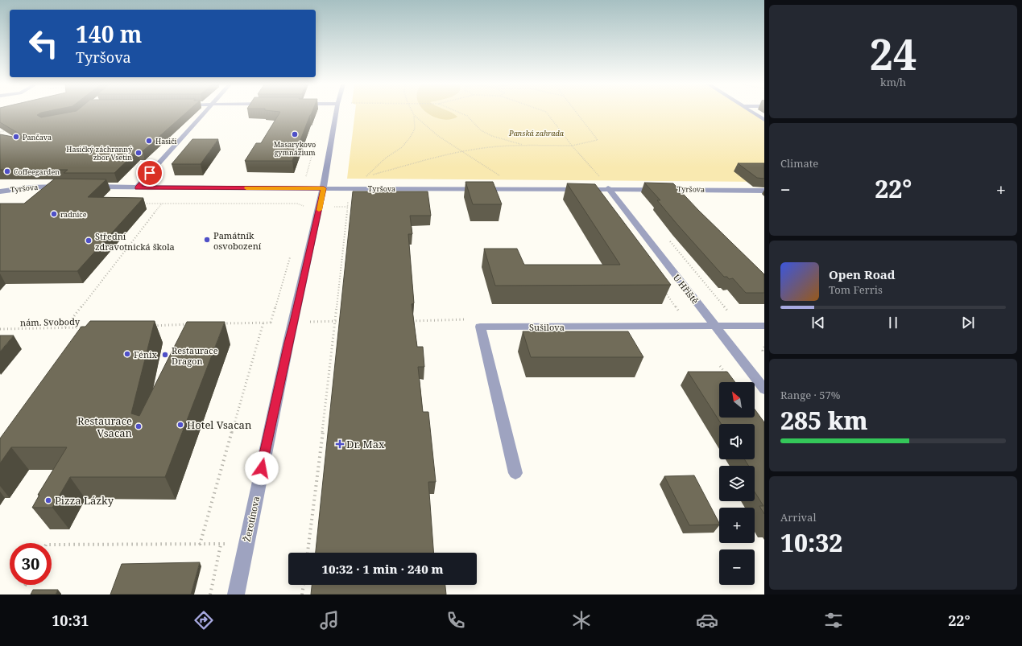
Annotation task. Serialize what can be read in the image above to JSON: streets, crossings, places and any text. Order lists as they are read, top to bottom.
{
  "streets": {
    "street": [
      "Tyršova",
      "U Hřiště",
      "Sušilova",
      "Žerotínova"
    ],
    "path": ["nám. Svobody"]
  },
  "crossings": [
    ["Tyršova", "U Hřiště"],
    ["Tyršova", "Žerotínova"],
    ["U Hřiště", "Sušilova"]
  ],
  "parks": ["Panská zahrada"],
  "places": {
    "other": [
      "Masarykovo gymnázium",
      "Pančava",
      "Hasiči",
      "Hasičký záchranný zbor Vsetín",
      "Coffeegarden",
      "radnice",
      "Památník osvobození",
      "Střední zdravotnická škola",
      "Fénix",
      "Restaurace Dragon",
      "Hotel Vsacan",
      "Restaurace Vsacan",
      "Pizza Lázky"
    ],
    "health": ["Dr. Max"]
  },
  "north": "top left",
  "page": {
    "tile": [
      ["24", "km/h"],
      "Climate",
      ["Range · 57%", "285 km"],
      ["Arrival", "10:32"]
    ],
    "turn": ["140 m", "Tyršova"],
    "heat": ["−", "22°", "+"],
    "song": ["Open Road", "Tom Ferris"],
    "map_buttons": ["+", "−"],
    "limit": "30",
    "trip": "10:32 · 1 min · 240 m",
    "tabs": ["10:31", "22°"]
  }
}
